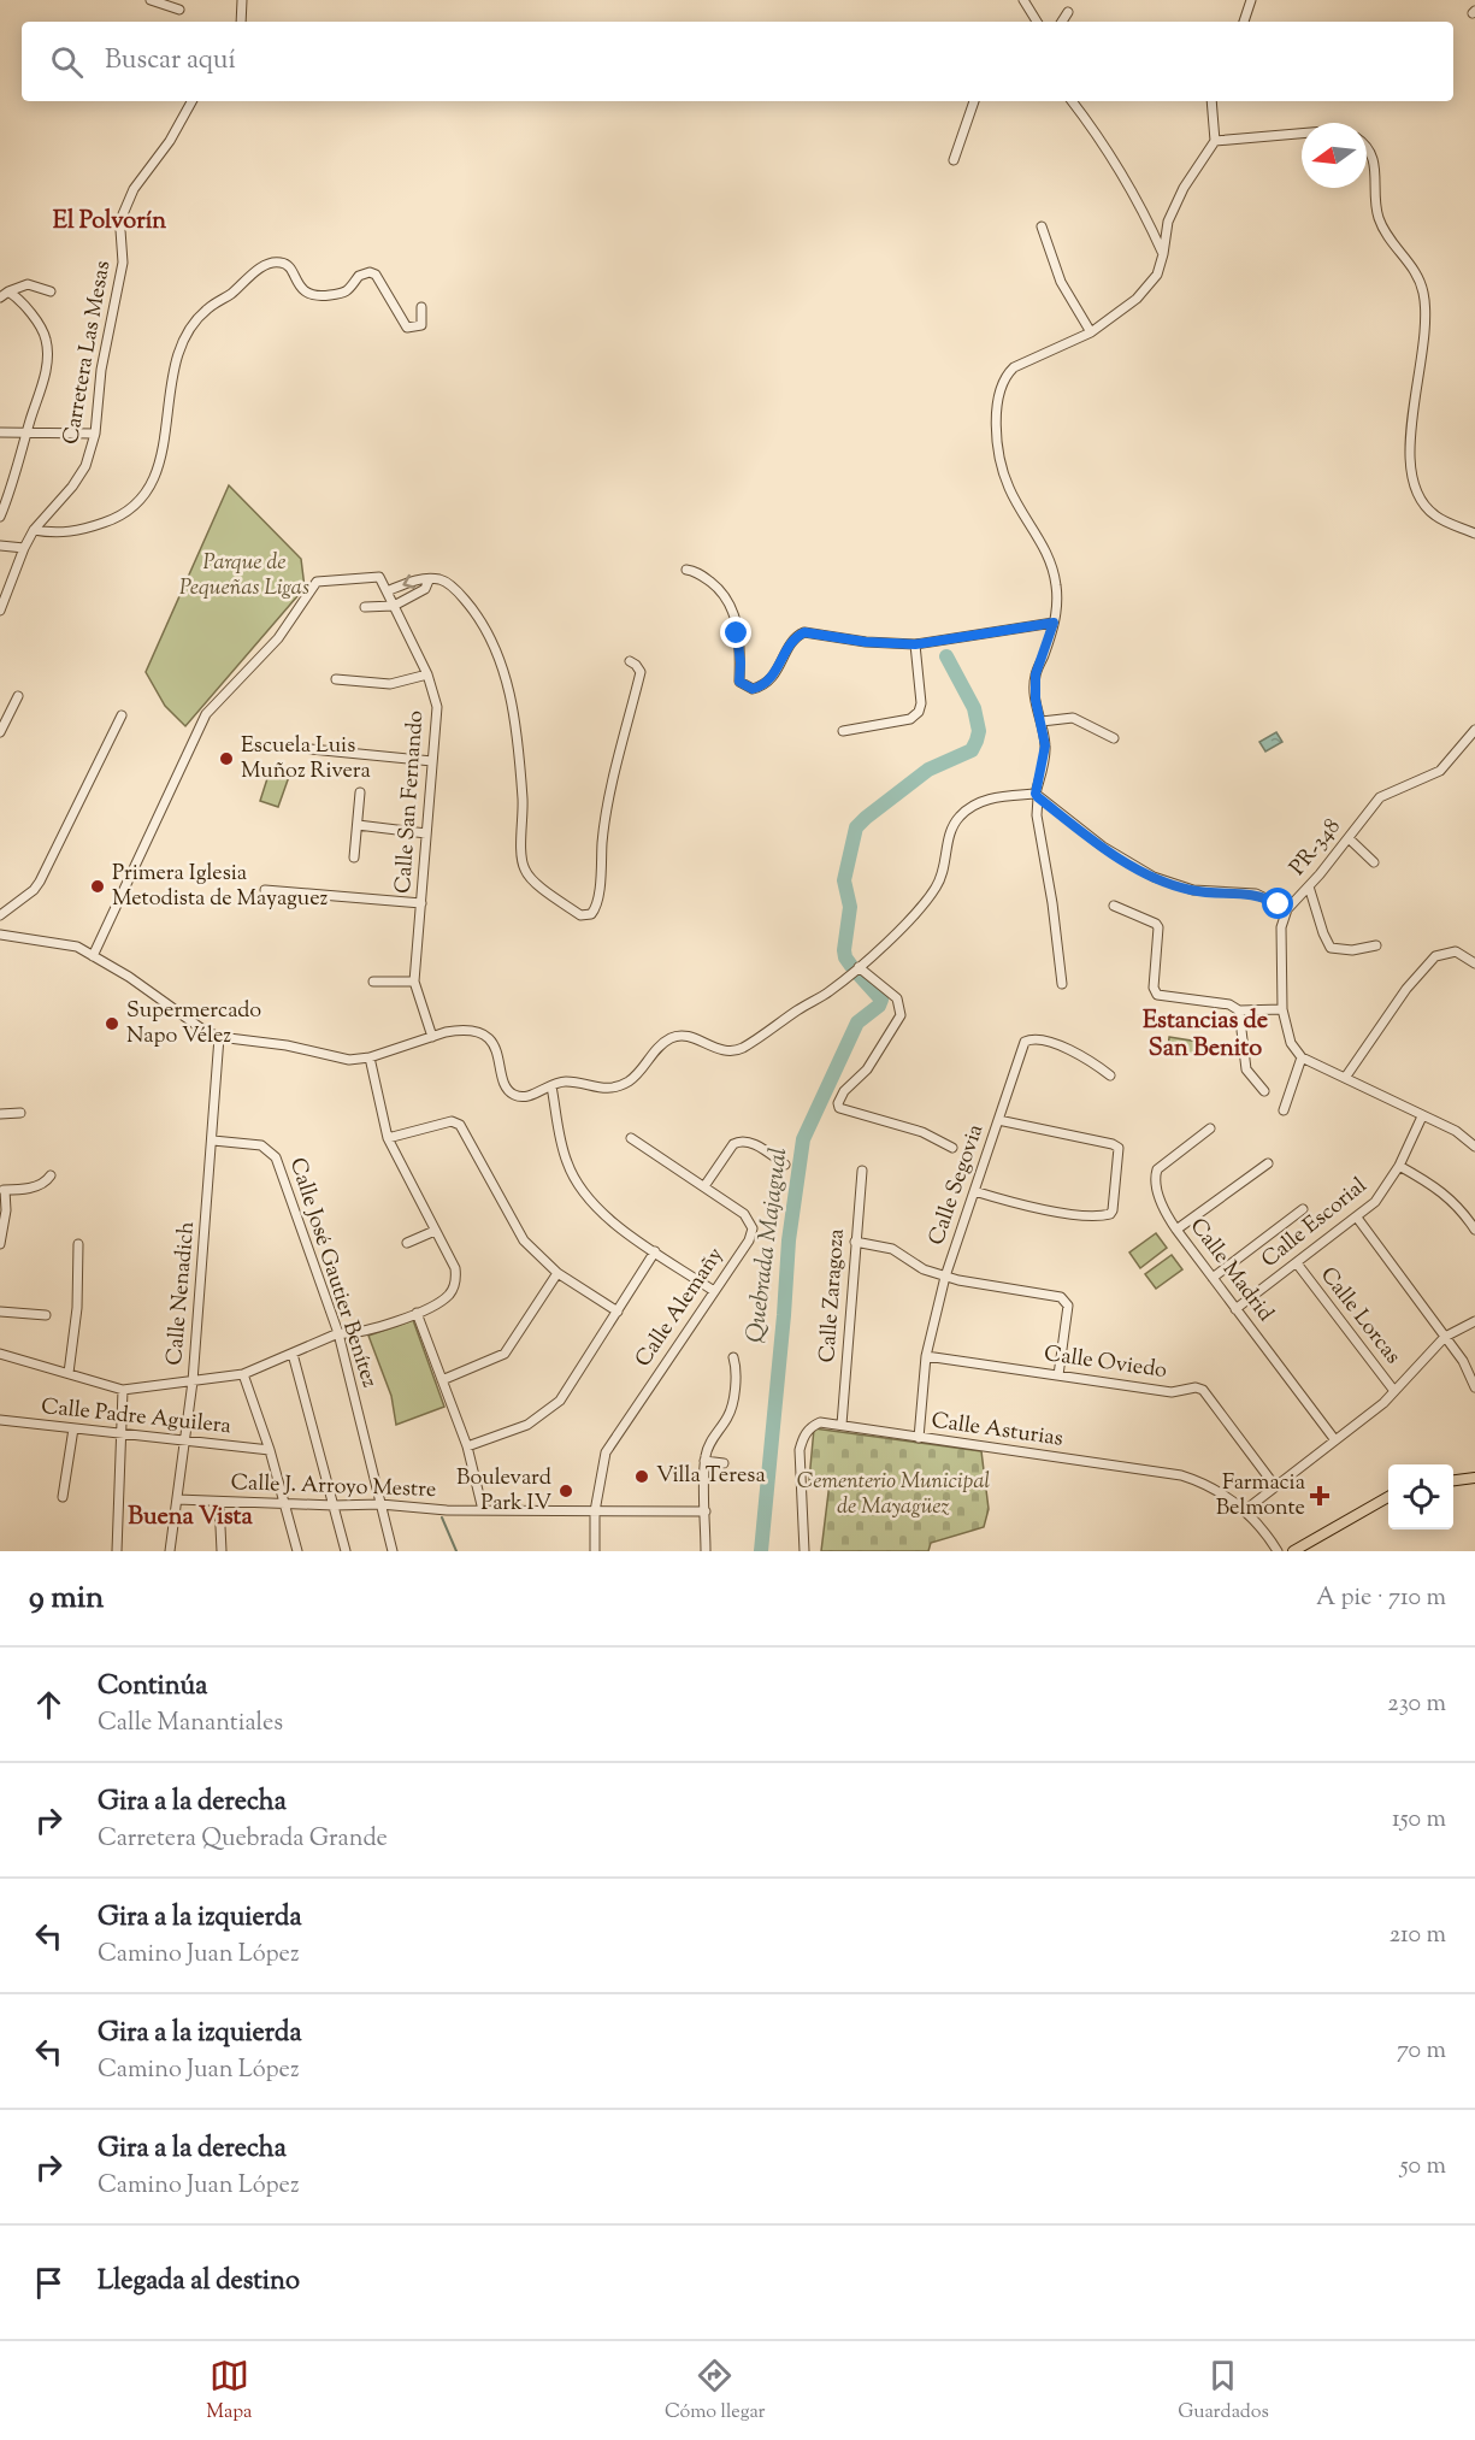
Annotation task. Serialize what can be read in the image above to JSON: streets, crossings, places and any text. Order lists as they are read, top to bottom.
{
  "streets": {
    "street": [
      "Carretera Las Mesas",
      "Calle San Fernando",
      "PR-348",
      "Calle Segovia",
      "Calle Escorial",
      "Calle Madrid",
      "Calle José Gautier Benítez",
      "Calle Nenadich",
      "Calle Zaragoza",
      "Calle Alemañy",
      "Calle Lorcas",
      "Calle Oviedo",
      "Calle Padre Aguilera",
      "Calle Asturias",
      "Calle J. Arroyo Mestre"
    ]
  },
  "crossings": [
    ["Calle Segovia", "Calle Oviedo"],
    ["Calle Segovia", "Calle Asturias"],
    ["Calle Escorial", "Calle Madrid"],
    ["Calle Escorial", "Calle Lorcas"],
    ["Calle José Gautier Benítez", "Calle Nenadich"],
    ["Calle José Gautier Benítez", "Calle J. Arroyo Mestre"],
    ["Calle Nenadich", "Calle Padre Aguilera"],
    ["Calle Nenadich", "Calle J. Arroyo Mestre"],
    ["Calle Zaragoza", "Calle Asturias"],
    ["Calle Alemañy", "Calle J. Arroyo Mestre"]
  ],
  "districts": ["El Polvorín", "Estancias de San Benito", "Buena Vista"],
  "water": ["Quebrada Majagual"],
  "parks": ["Parque de Pequeñas Ligas", "Cementerio Municipal de Mayagüez"],
  "places": {
    "other": [
      "Escuela Luis Muñoz Rivera",
      "Primera Iglesia Metodista de Mayaguez",
      "Supermercado Napo Vélez",
      "Villa Teresa",
      "Boulevard Park IV"
    ],
    "health": ["Farmacia Belmonte"]
  },
  "north": "left",
  "page": {
    "search": "Buscar aquí",
    "heading": ["9 min", "A pie · 710 m"],
    "list": [
      ["Continúa", "Calle Manantiales", "230 m"],
      ["Gira a la derecha", "Carretera Quebrada Grande", "150 m"],
      ["Gira a la izquierda", "Camino Juan López", "210 m"],
      ["Gira a la izquierda", "Camino Juan López", "70 m"],
      ["Gira a la derecha", "Camino Juan López", "50 m"],
      "Llegada al destino"
    ],
    "nav": ["Mapa", "Cómo llegar", "Guardados"]
  }
}
